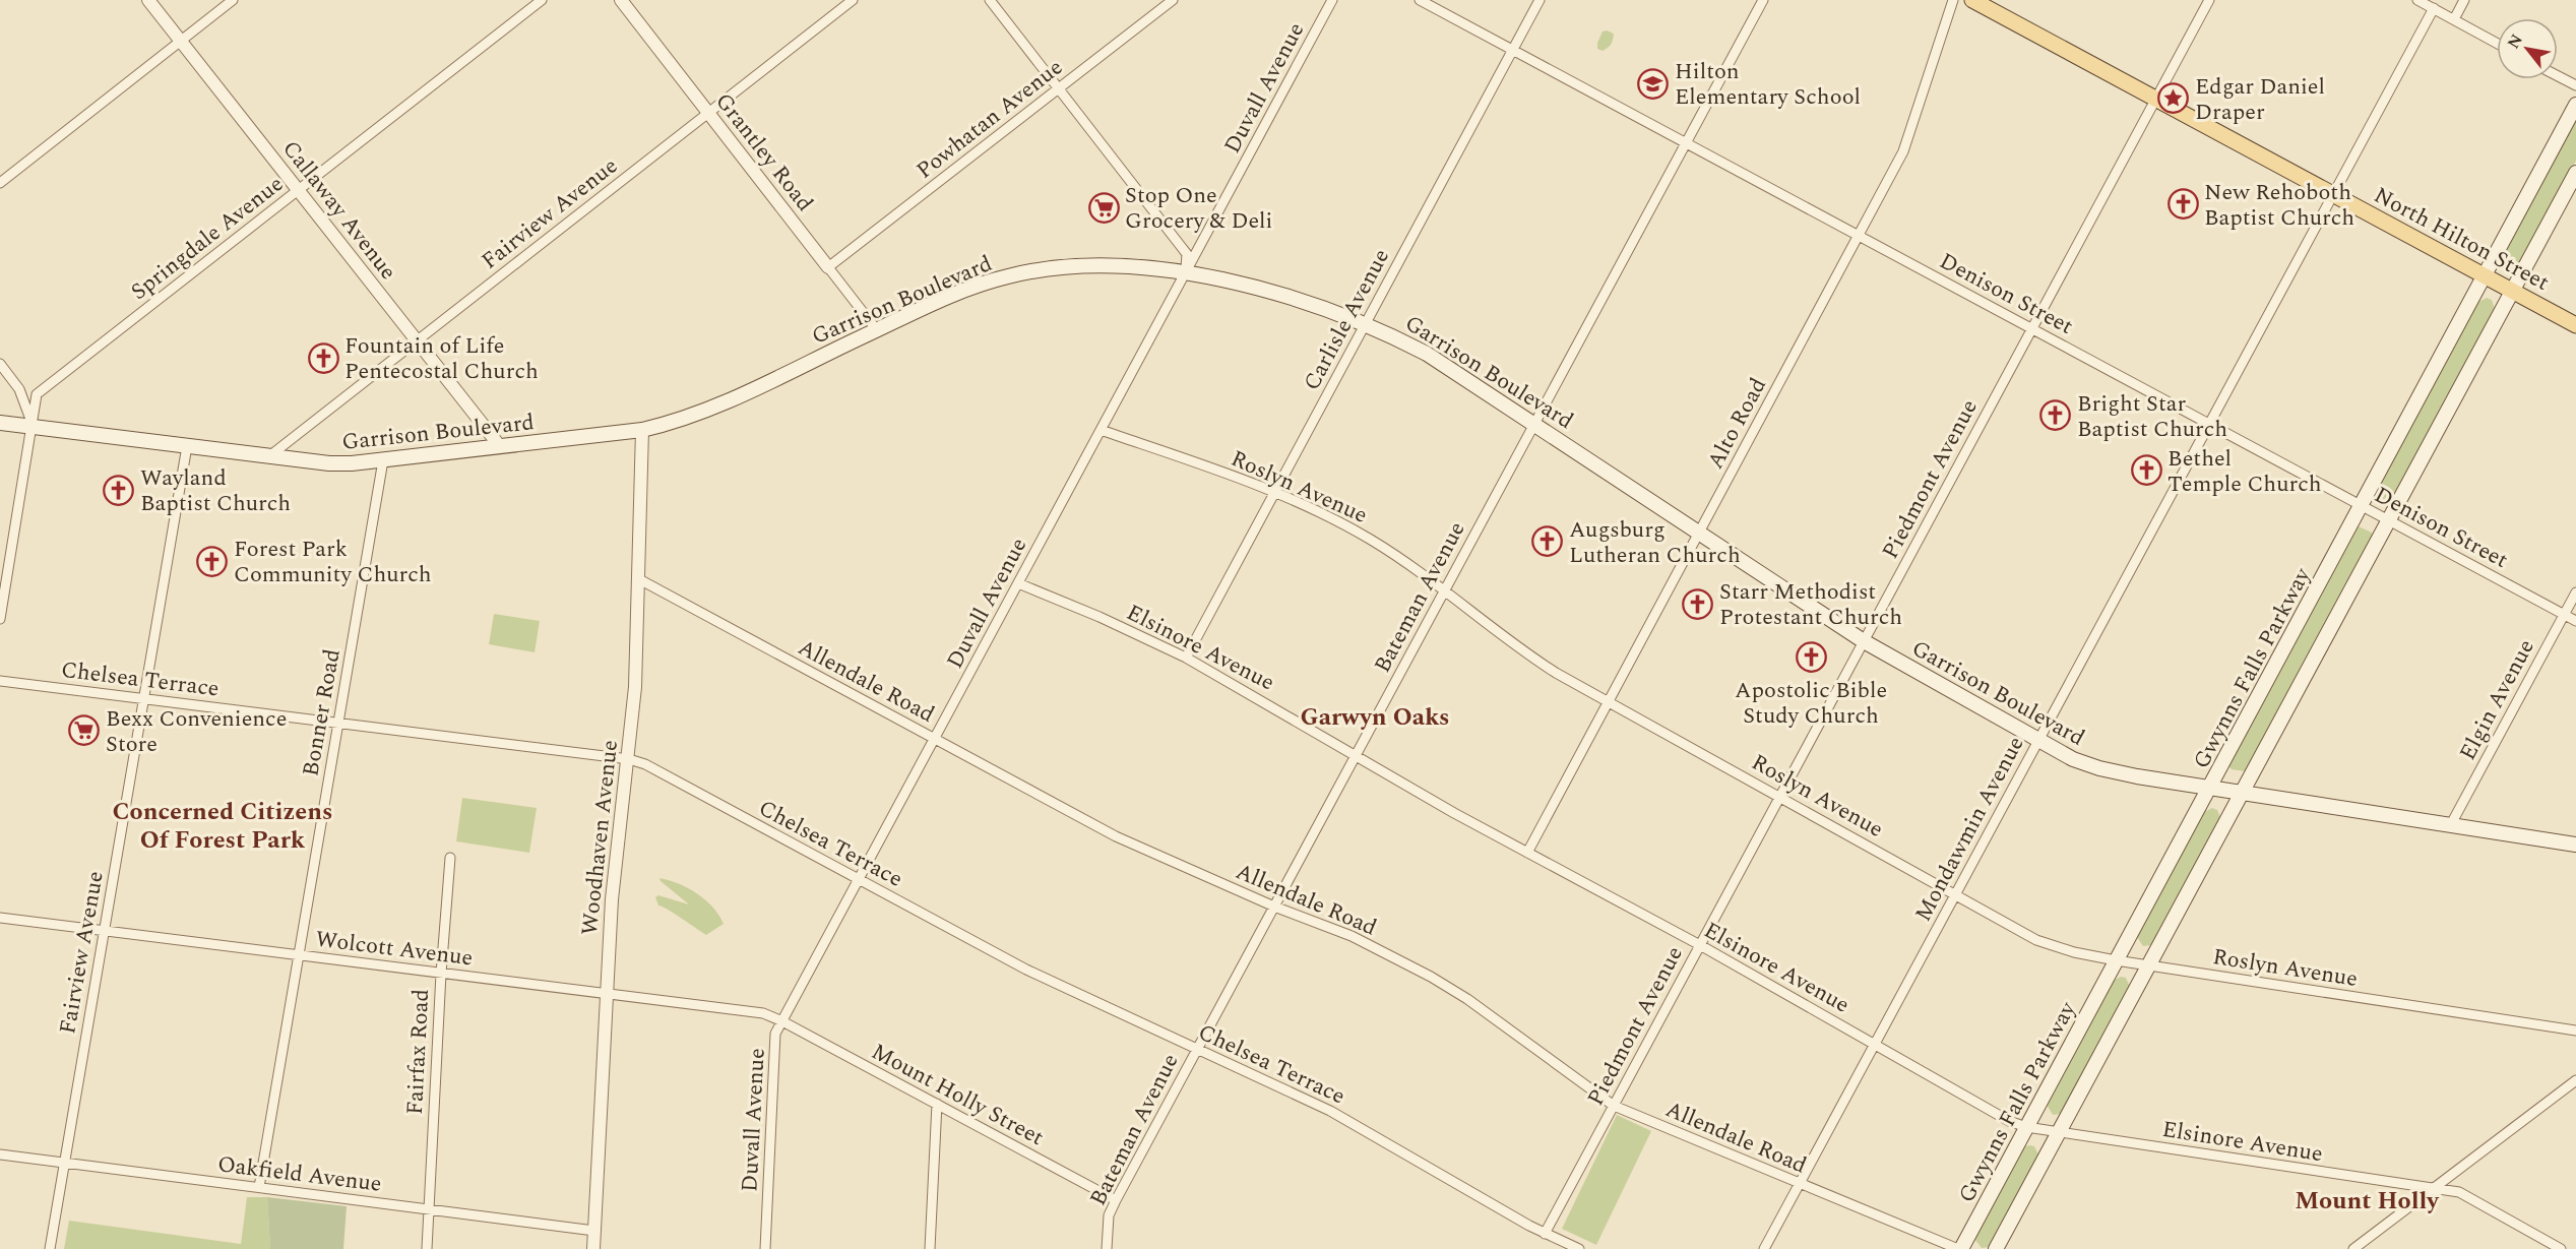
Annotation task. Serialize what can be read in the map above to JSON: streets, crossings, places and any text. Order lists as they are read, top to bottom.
{
  "streets": {
    "main road": ["North Hilton Street", "Garrison Boulevard", "Gwynns Falls Parkway"],
    "street": [
      "Duvall Avenue",
      "Powhatan Avenue",
      "Grantley Road",
      "Callaway Avenue",
      "Fairview Avenue",
      "Springdale Avenue",
      "Denison Street",
      "Carlisle Avenue",
      "Alto Road",
      "Piedmont Avenue",
      "Roslyn Avenue",
      "Bateman Avenue",
      "Elsinore Avenue",
      "Chelsea Terrace",
      "Allendale Road",
      "Elgin Avenue",
      "Bonner Road",
      "Mondawmin Avenue",
      "Woodhaven Avenue",
      "Wolcott Avenue",
      "Fairfax Road",
      "Mount Holly Street",
      "Oakfield Avenue"
    ]
  },
  "crossings": [
    ["Duvall Avenue", "Garrison Boulevard"],
    ["Duvall Avenue", "Roslyn Avenue"],
    ["Duvall Avenue", "Elsinore Avenue"],
    ["Duvall Avenue", "Chelsea Terrace"],
    ["Duvall Avenue", "Allendale Road"],
    ["Duvall Avenue", "Wolcott Avenue"],
    ["Duvall Avenue", "Mount Holly Street"],
    ["Powhatan Avenue", "Grantley Road"],
    ["Grantley Road", "Fairview Avenue"],
    ["Grantley Road", "Garrison Boulevard"],
    ["Callaway Avenue", "Fairview Avenue"],
    ["Callaway Avenue", "Springdale Avenue"],
    ["Callaway Avenue", "Garrison Boulevard"],
    ["Fairview Avenue", "Garrison Boulevard"],
    ["Fairview Avenue", "Chelsea Terrace"],
    ["Fairview Avenue", "Wolcott Avenue"],
    ["Fairview Avenue", "Oakfield Avenue"],
    ["Springdale Avenue", "Garrison Boulevard"],
    ["North Hilton Street", "Piedmont Avenue"],
    ["North Hilton Street", "Gwynns Falls Parkway"],
    ["North Hilton Street", "Mondawmin Avenue"],
    ["Denison Street", "Carlisle Avenue"],
    ["Denison Street", "Alto Road"],
    ["Denison Street", "Piedmont Avenue"],
    ["Denison Street", "Bateman Avenue"],
    ["Denison Street", "Gwynns Falls Parkway"],
    ["Denison Street", "Elgin Avenue"],
    ["Denison Street", "Mondawmin Avenue"],
    ["Garrison Boulevard", "Carlisle Avenue"],
    ["Garrison Boulevard", "Alto Road"],
    ["Garrison Boulevard", "Piedmont Avenue"],
    ["Garrison Boulevard", "Bateman Avenue"],
    ["Garrison Boulevard", "Gwynns Falls Parkway"],
    ["Garrison Boulevard", "Elgin Avenue"],
    ["Garrison Boulevard", "Bonner Road"],
    ["Garrison Boulevard", "Mondawmin Avenue"],
    ["Garrison Boulevard", "Woodhaven Avenue"],
    ["Carlisle Avenue", "Roslyn Avenue"],
    ["Carlisle Avenue", "Elsinore Avenue"],
    ["Alto Road", "Roslyn Avenue"],
    ["Alto Road", "Elsinore Avenue"],
    ["Piedmont Avenue", "Roslyn Avenue"],
    ["Piedmont Avenue", "Elsinore Avenue"],
    ["Piedmont Avenue", "Chelsea Terrace"],
    ["Piedmont Avenue", "Allendale Road"],
    ["Roslyn Avenue", "Bateman Avenue"],
    ["Roslyn Avenue", "Gwynns Falls Parkway"],
    ["Roslyn Avenue", "Mondawmin Avenue"],
    ["Bateman Avenue", "Elsinore Avenue"],
    ["Bateman Avenue", "Chelsea Terrace"],
    ["Bateman Avenue", "Allendale Road"],
    ["Bateman Avenue", "Mount Holly Street"],
    ["Elsinore Avenue", "Gwynns Falls Parkway"],
    ["Elsinore Avenue", "Mondawmin Avenue"],
    ["Gwynns Falls Parkway", "Allendale Road"],
    ["Chelsea Terrace", "Bonner Road"],
    ["Chelsea Terrace", "Woodhaven Avenue"],
    ["Allendale Road", "Mondawmin Avenue"],
    ["Allendale Road", "Woodhaven Avenue"],
    ["Bonner Road", "Wolcott Avenue"],
    ["Bonner Road", "Oakfield Avenue"],
    ["Woodhaven Avenue", "Wolcott Avenue"],
    ["Woodhaven Avenue", "Oakfield Avenue"],
    ["Wolcott Avenue", "Fairfax Road"],
    ["Wolcott Avenue", "Mount Holly Street"],
    ["Fairfax Road", "Oakfield Avenue"]
  ],
  "districts": ["Garwyn Oaks", "Concerned Citizens Of Forest Park", "Mount Holly"],
  "places": {
    "school or university": ["Hilton Elementary School"],
    "place": ["Edgar Daniel Draper"],
    "church": [
      "New Rehoboth Baptist Church",
      "Fountain of Life Pentecostal Church",
      "Bright Star Baptist Church",
      "Bethel Temple Church",
      "Wayland Baptist Church",
      "Augsburg Lutheran Church",
      "Forest Park Community Church",
      "Starr Methodist Protestant Church",
      "Apostolic Bible Study Church"
    ],
    "supermarket": ["Stop One Grocery & Deli", "Bexx Convenience Store"]
  },
  "north": "top left"
}
